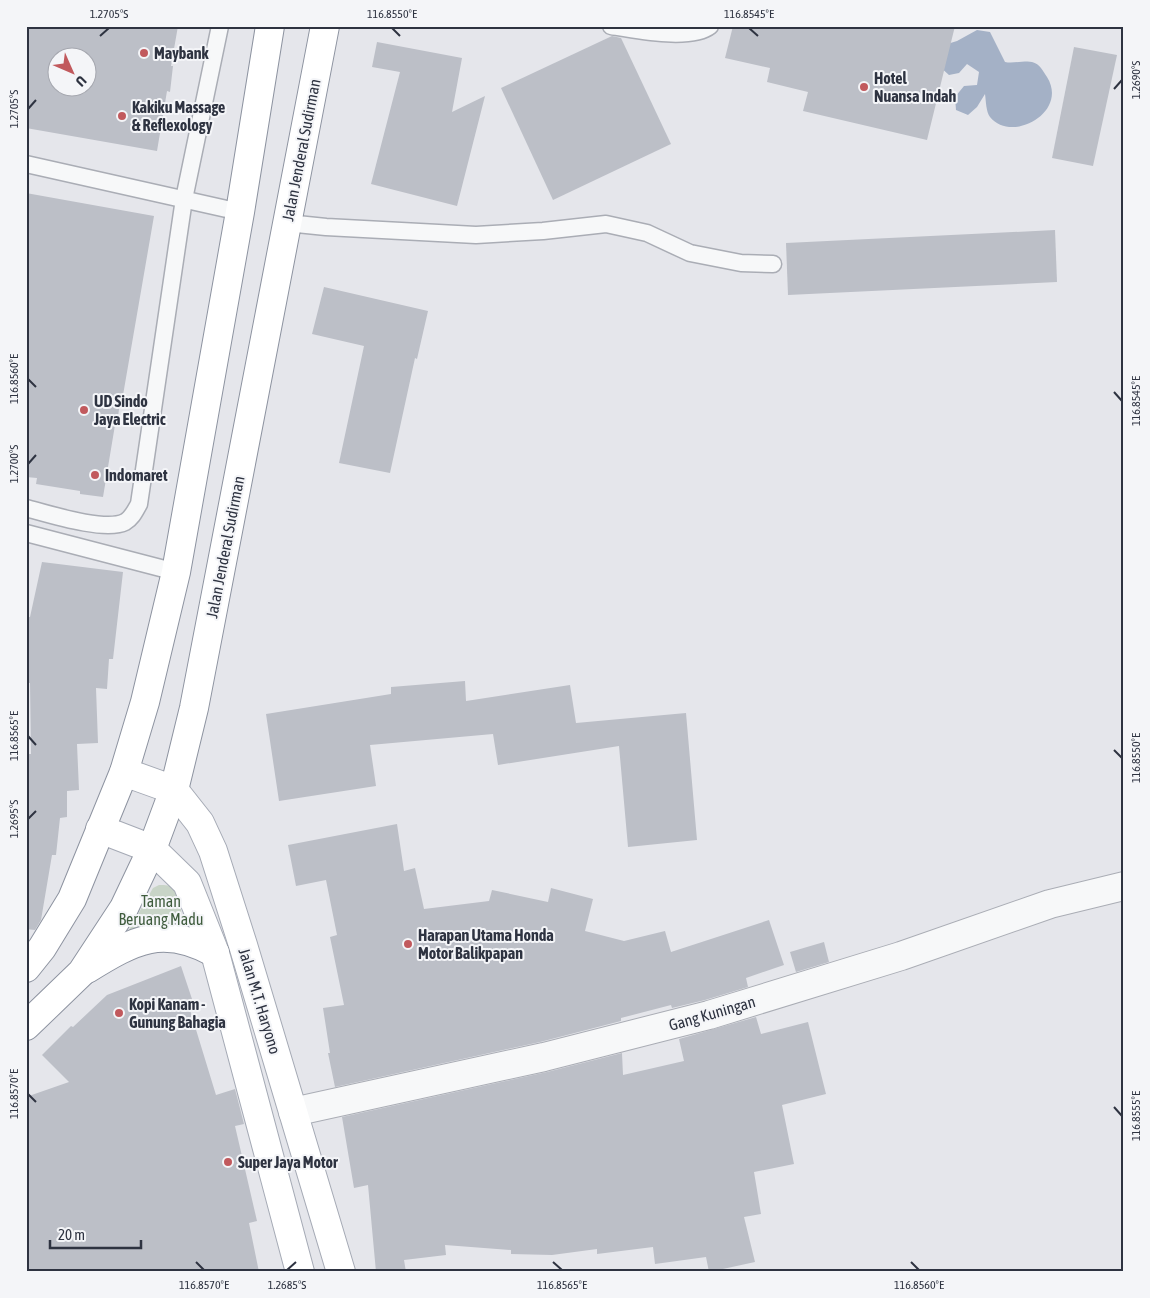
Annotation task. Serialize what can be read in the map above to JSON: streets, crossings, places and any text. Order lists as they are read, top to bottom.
{
  "streets": {
    "main road": ["Jalan Jenderal Sudirman", "Jalan M.T. Haryono"],
    "street": ["Gang Kuningan"]
  },
  "crossings": [
    ["Jalan Jenderal Sudirman", "Jalan M.T. Haryono"],
    ["Jalan M.T. Haryono", "Gang Kuningan"]
  ],
  "parks": ["Taman Beruang Madu"],
  "places": [
    "Maybank",
    "Hotel Nuansa Indah",
    "Kakiku Massage & Reflexology",
    "UD Sindo Jaya Electric",
    "Indomaret",
    "Harapan Utama Honda Motor Balikpapan",
    "Kopi Kanam - Gunung Bahagia",
    "Super Jaya Motor"
  ],
  "scale_bar": "20 m",
  "north": "bottom right",
  "coordinates": [
    "1.2705°S",
    "116.8550°E",
    "116.8545°E",
    "1.2690°S",
    "116.8560°E",
    "1.2700°S",
    "116.8565°E",
    "1.2695°S",
    "116.8570°E",
    "116.8555°E",
    "1.2685°S"
  ]
}
